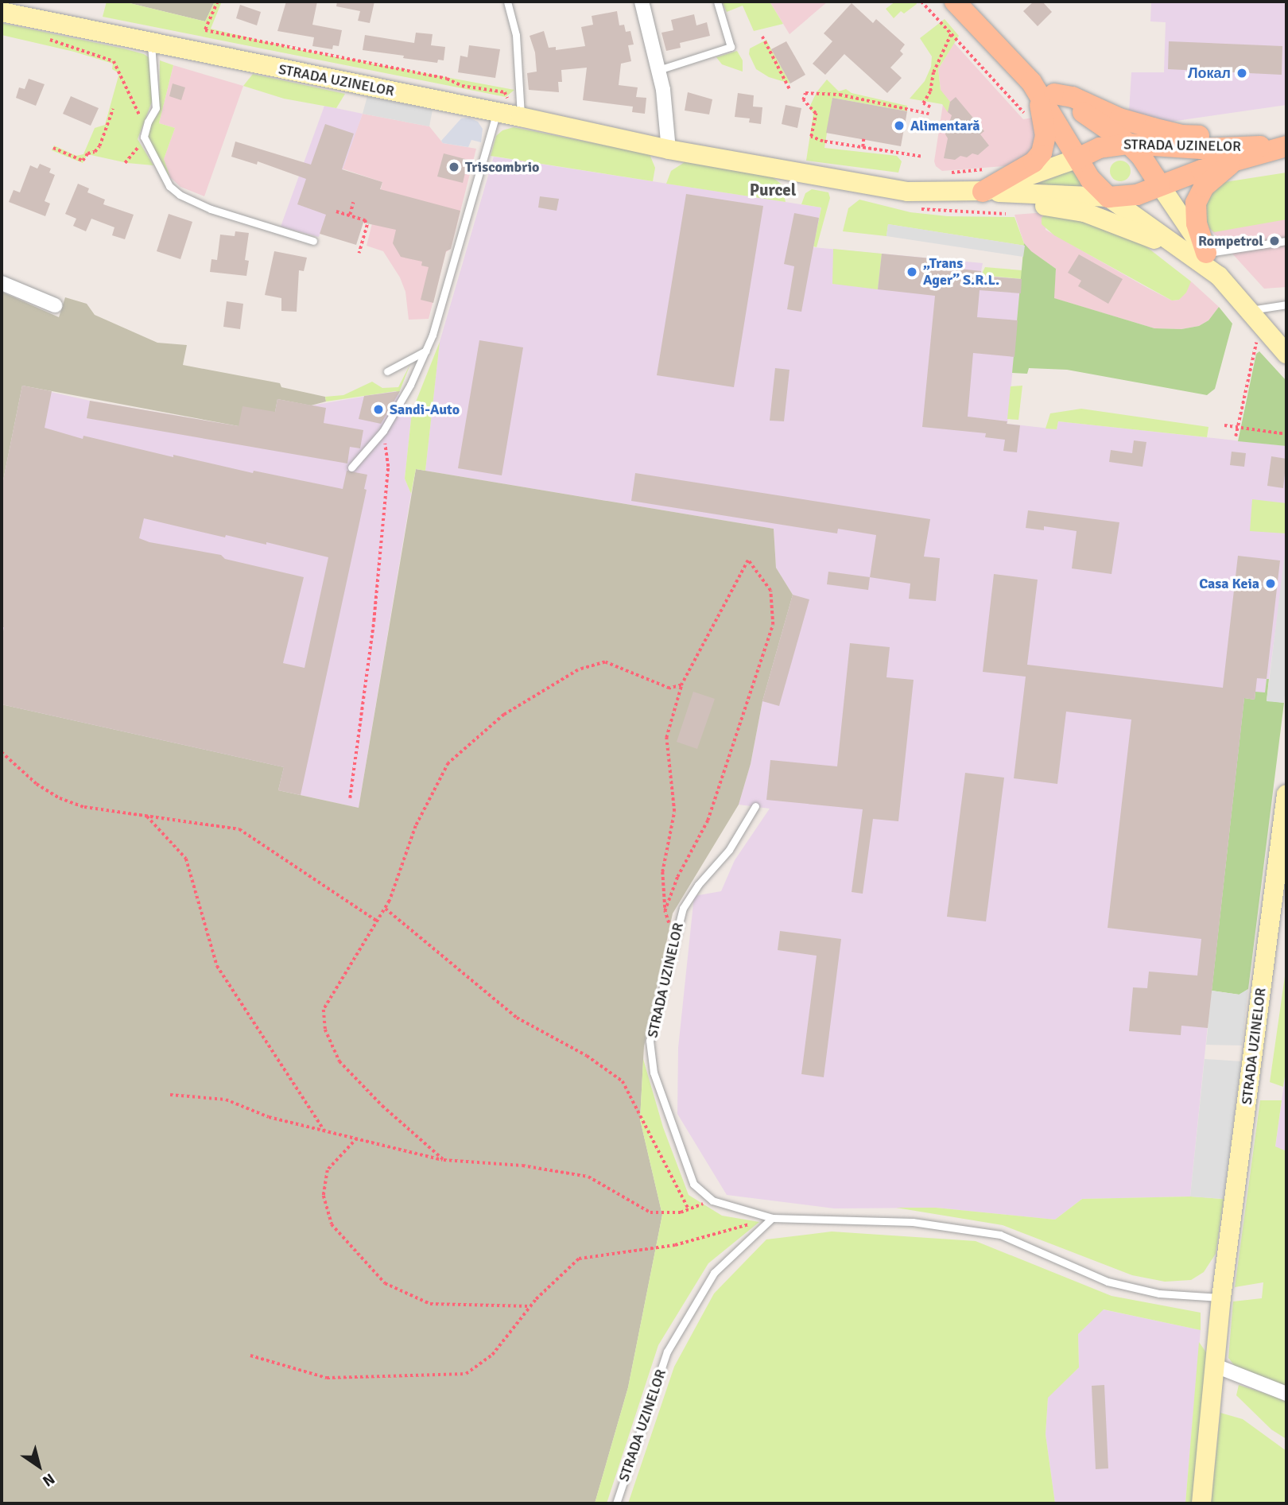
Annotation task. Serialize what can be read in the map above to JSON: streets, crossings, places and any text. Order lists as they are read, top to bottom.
{
  "streets": {
    "main road": ["STRADA UZINELOR"]
  },
  "districts": ["Purcel"],
  "places": [
    "Локал",
    "Alimentară",
    "Triscombrio",
    "Rompetrol",
    "„Trans Ager” S.R.L.",
    "Sandi-Auto",
    "Casa Keia"
  ],
  "north": "bottom right"
}
